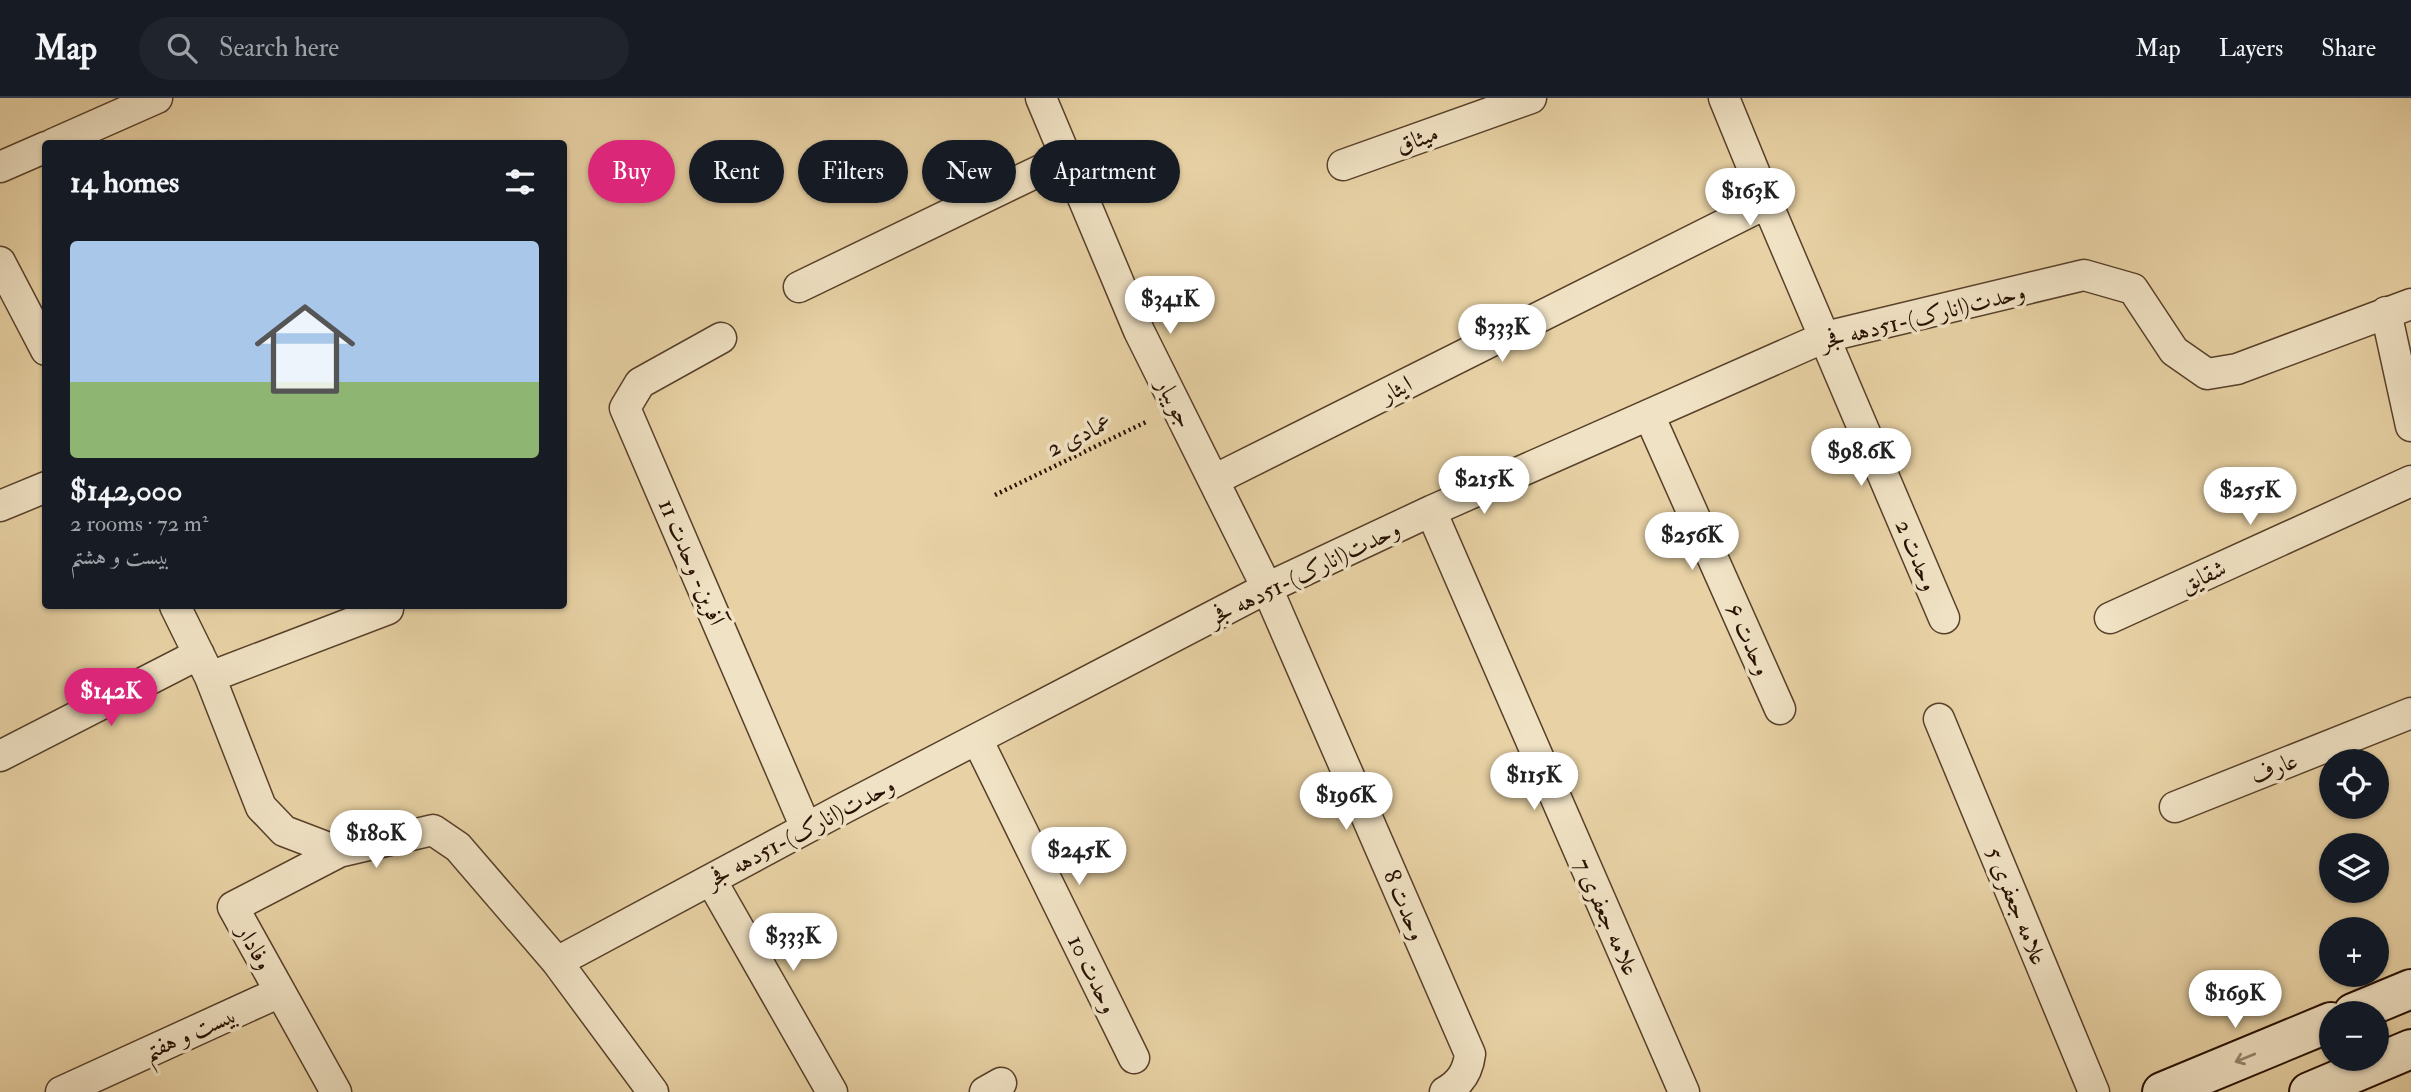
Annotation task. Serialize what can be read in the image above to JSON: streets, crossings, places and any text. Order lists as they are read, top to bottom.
{
  "streets": {
    "street": [
      "میثاق",
      "وحدت(انارک)-51دهه فجر",
      "ایثار",
      "جویبار",
      "وحدت 2",
      "آفرین- وحدت 11",
      "شقایق",
      "وحدت ۶",
      "عارف",
      "وحدت 8",
      "علامه جعفری 5",
      "علامه جعفری 7",
      "وفادار",
      "وحدت 10",
      "بیست و هفتم"
    ],
    "path": ["عمادی 2"]
  },
  "crossings": [
    ["وحدت(انارک)-51دهه فجر", "جویبار"],
    ["وحدت(انارک)-51دهه فجر", "وحدت 2"],
    ["وحدت(انارک)-51دهه فجر", "آفرین- وحدت 11"],
    ["وحدت(انارک)-51دهه فجر", "وحدت ۶"],
    ["وحدت(انارک)-51دهه فجر", "وحدت 8"],
    ["وحدت(انارک)-51دهه فجر", "علامه جعفری 7"],
    ["وحدت(انارک)-51دهه فجر", "وحدت 10"],
    ["ایثار", "جویبار"],
    ["ایثار", "وحدت 2"],
    ["جویبار", "عمادی 2"],
    ["جویبار", "وحدت 8"],
    ["وفادار", "بیست و هفتم"]
  ],
  "page": {
    "header": "Map",
    "search": "Search here",
    "nav": ["Map", "Layers", "Share"],
    "chip": [
      "Buy",
      "Rent",
      "Filters",
      "New",
      "Apartment"
    ],
    "heading": "14 homes",
    "price": [
      "$163K",
      "$341K",
      "$333K",
      "$98.6K",
      "$215K",
      "$255K",
      "$256K",
      "$142K",
      "$115K",
      "$196K",
      "$180K",
      "$245K",
      "$333K",
      "$169K"
    ],
    "list": [
      {
        "name": "$142,000",
        "note": "2 rooms · 72 m² · بیست و هشتم"
      }
    ],
    "map_buttons": ["+", "−"]
  }
}
